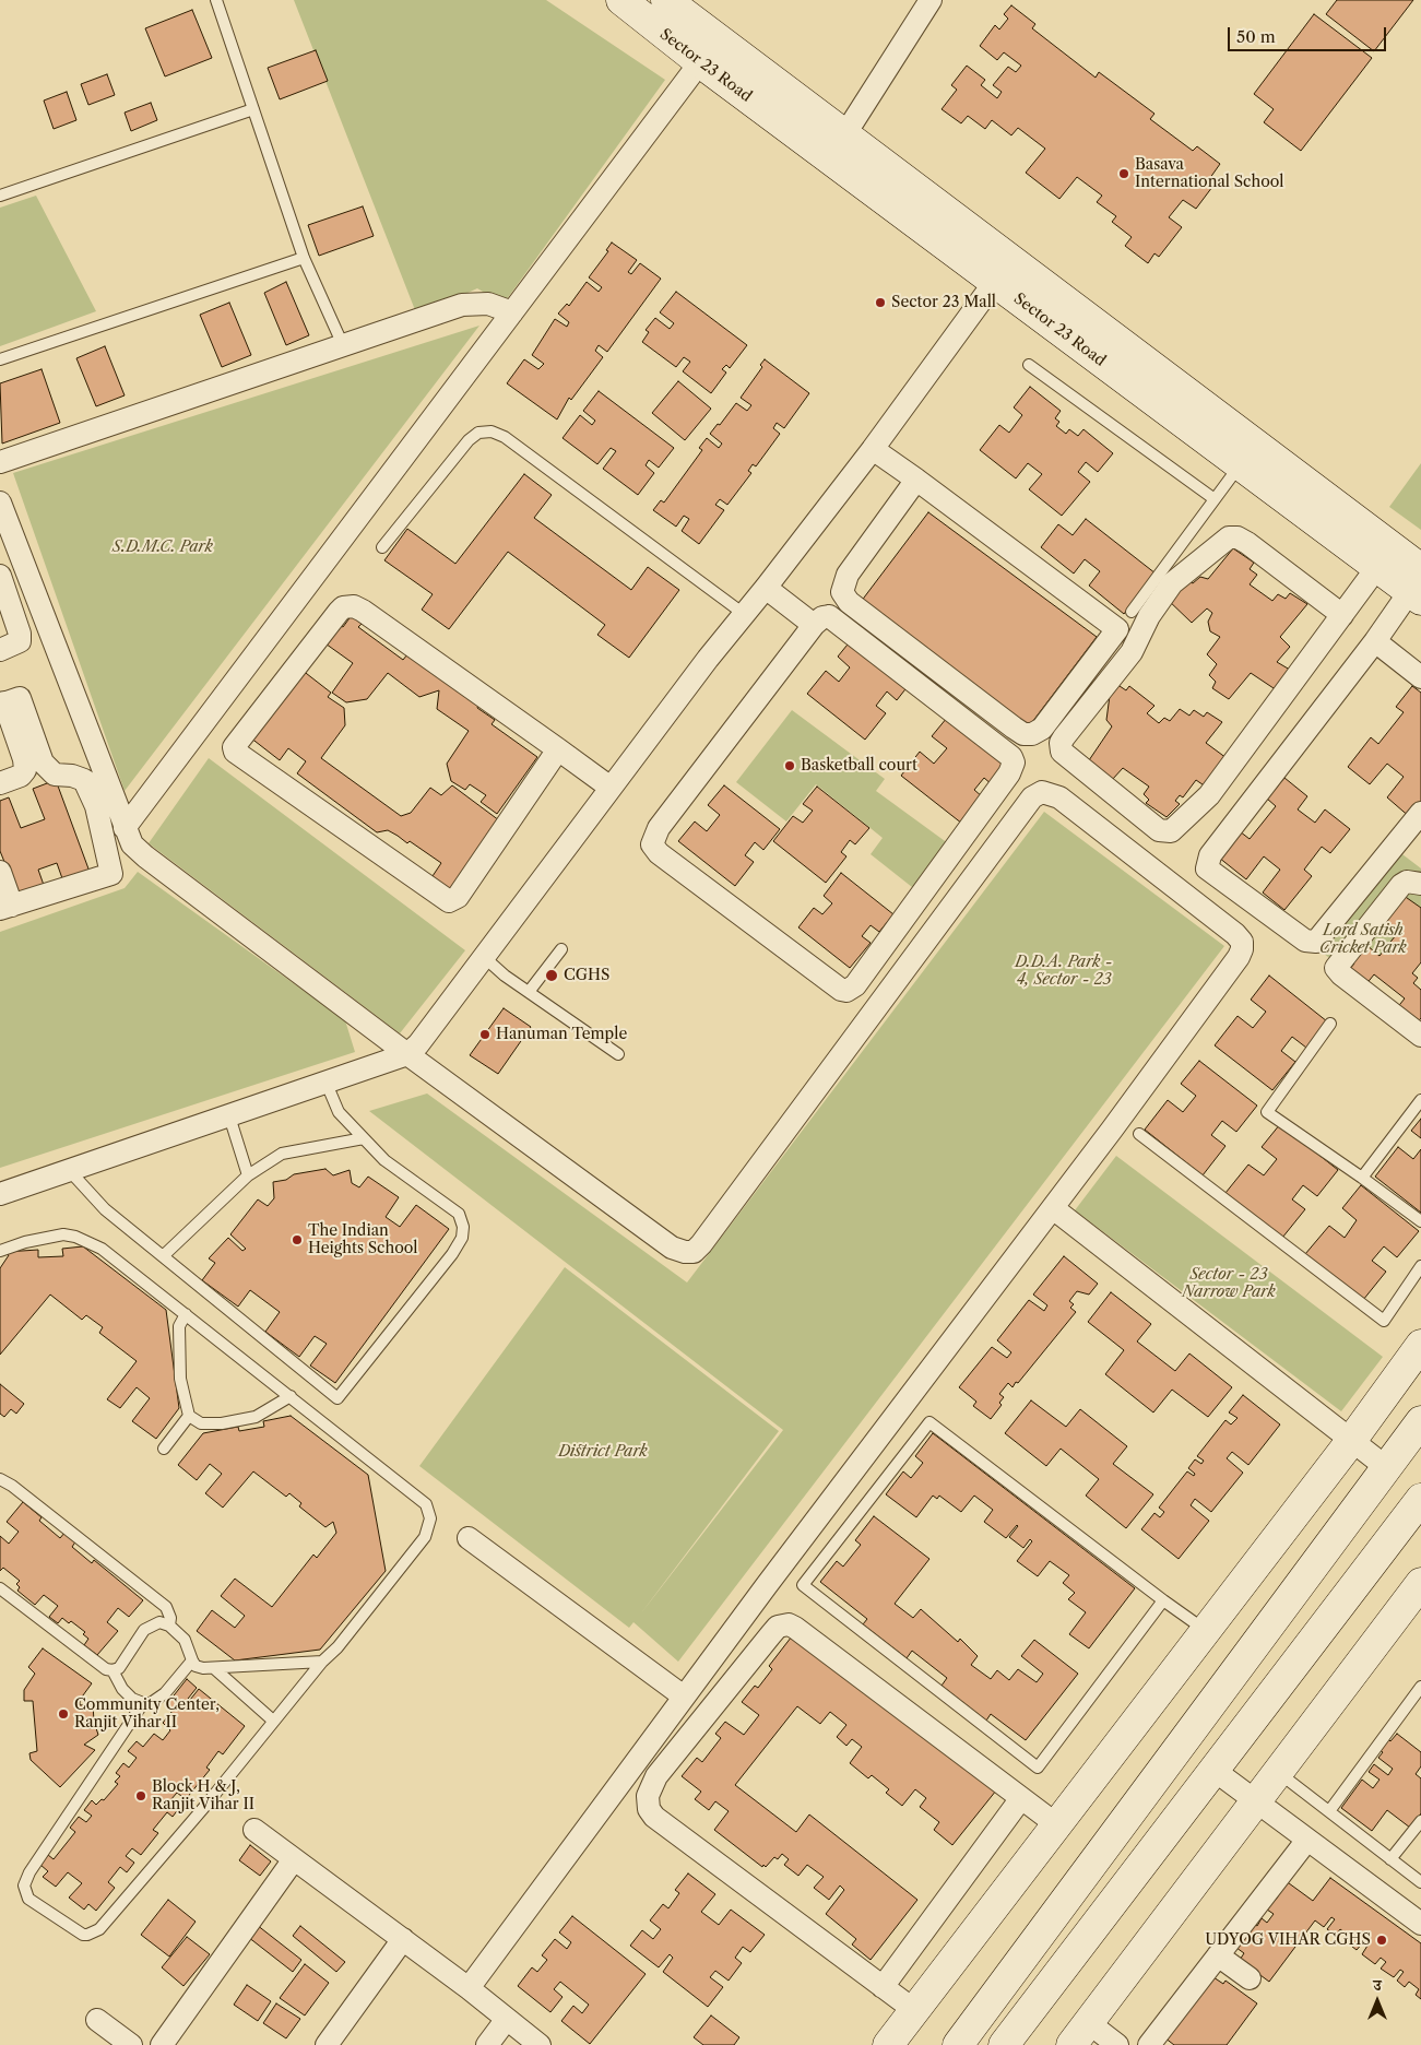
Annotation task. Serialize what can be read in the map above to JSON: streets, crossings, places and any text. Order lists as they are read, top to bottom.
{
  "streets": {
    "street": ["Sector 23 Road"]
  },
  "parks": [
    "S.D.M.C. Park",
    "Lord Satish Cricket Park",
    "D.D.A. Park - 4, Sector - 23",
    "Sector - 23 Narrow Park",
    "District Park"
  ],
  "places": [
    "Basava International School",
    "Sector 23 Mall",
    "Basketball court",
    "CGHS",
    "Hanuman Temple",
    "The Indian Heights School",
    "Community Center, Ranjit Vihar II",
    "Block H & J, Ranjit Vihar II",
    "UDYOG VIHAR CGHS"
  ],
  "scale_bar": "50 m",
  "north": "top"
}
